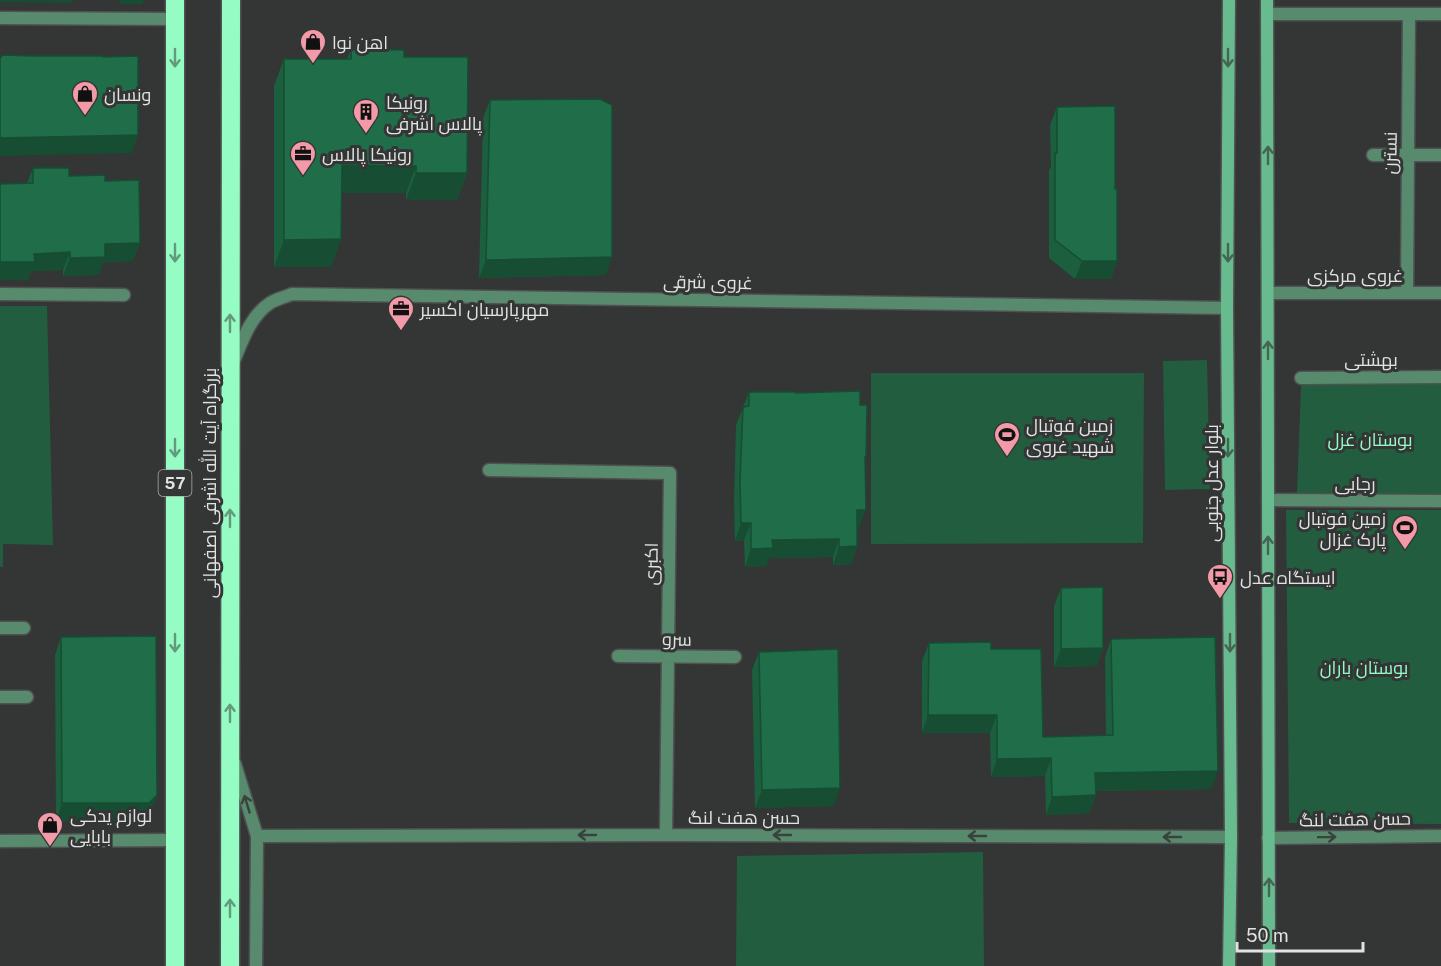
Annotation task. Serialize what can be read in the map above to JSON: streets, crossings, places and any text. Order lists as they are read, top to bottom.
{
  "streets": {
    "highway": ["57", "بزرگراه آیت الله اشرفی اصفهانی"],
    "main road": ["بلوار عدل جنوبی"],
    "street": [
      "نسترن",
      "غروی مرکزی",
      "غروی شرقی",
      "بهشتی",
      "رجایی",
      "اکبری",
      "سرو",
      "حسن هفت لنگ"
    ]
  },
  "crossings": [
    ["نسترن", "غروی مرکزی"],
    ["غروی شرقی", "بزرگراه آیت الله اشرفی اصفهانی"],
    ["غروی شرقی", "بلوار عدل جنوبی"],
    ["بلوار عدل جنوبی", "حسن هفت لنگ"],
    ["اکبری", "سرو"],
    ["اکبری", "حسن هفت لنگ"]
  ],
  "parks": ["بوستان غزل", "بوستان باران"],
  "places": {
    "shop": ["اهن نوا", "ونسان", "لوازم یدکی بابایی"],
    "building": ["رونیکا پالاس اشرفی"],
    "office": ["رونیکا پالاس", "مهرپارسیان اکسیر"],
    "sports": ["زمین فوتبال شهید غروی", "زمین فوتبال پارک غزال"],
    "bus stop": ["ایستگاه عدل"]
  },
  "scale_bar": "50 m"
}
